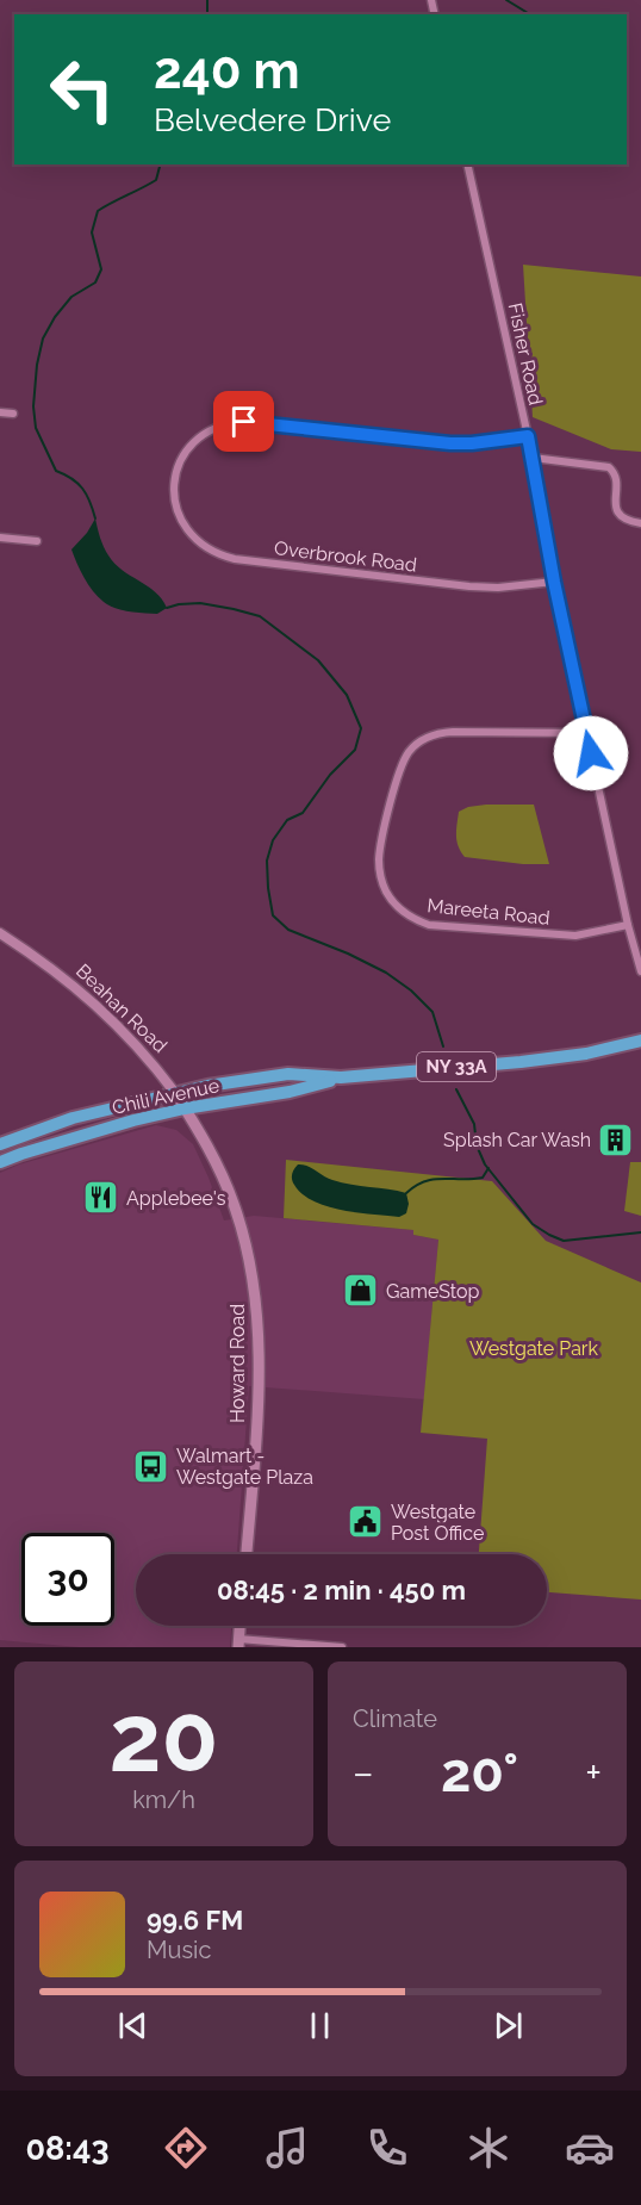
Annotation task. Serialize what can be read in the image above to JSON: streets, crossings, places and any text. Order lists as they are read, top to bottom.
{
  "streets": {
    "main road": ["NY 33A", "Chili Avenue", "Howard Road"],
    "street": [
      "Fisher Road",
      "Overbrook Road",
      "Mareeta Road",
      "Beahan Road"
    ]
  },
  "crossings": [
    ["Fisher Road", "Overbrook Road"],
    ["Fisher Road", "Mareeta Road"],
    ["Beahan Road", "Chili Avenue"],
    ["Beahan Road", "Howard Road"],
    ["Chili Avenue", "Howard Road"]
  ],
  "parks": ["Westgate Park"],
  "places": {
    "building": ["Splash Car Wash"],
    "restaurant": ["Applebee's"],
    "shop": ["GameStop"],
    "bus stop": ["Walmart - Westgate Plaza"],
    "public building": ["Westgate Post Office"]
  },
  "page": {
    "turn": ["240 m", "Belvedere Drive"],
    "limit": "30",
    "trip": "08:45 · 2 min · 450 m",
    "tile": [
      ["20", "km/h"],
      "Climate"
    ],
    "heat": ["−", "20°", "+"],
    "song": ["99.6 FM", "Music"],
    "tabs": "08:43"
  }
}
